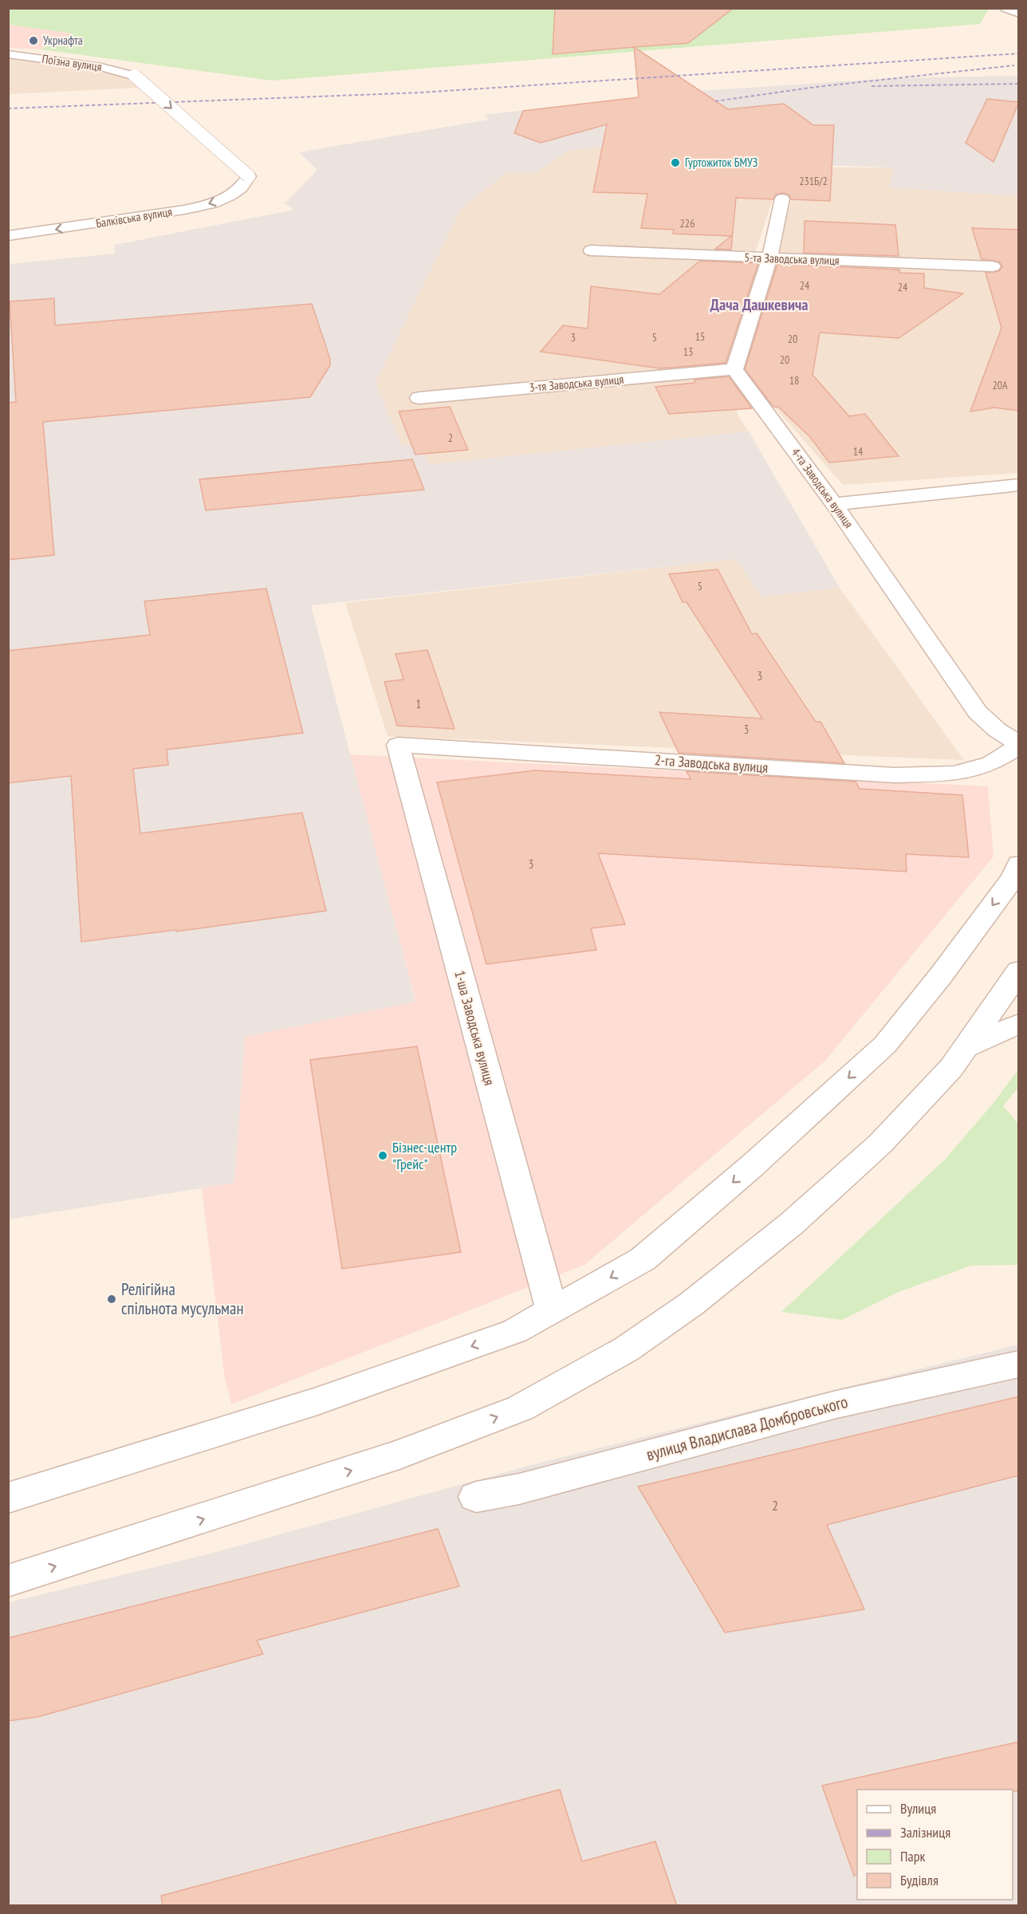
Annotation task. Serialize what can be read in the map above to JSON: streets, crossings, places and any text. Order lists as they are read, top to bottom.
{
  "streets": {
    "street": [
      "Поїзна вулиця",
      "Балківська вулиця",
      "5-та Заводська вулиця",
      "3-тя Заводська вулиця",
      "4-та Заводська вулиця",
      "2-га Заводська вулиця",
      "1-ша Заводська вулиця",
      "вулиця Владислава Домбровського"
    ]
  },
  "crossings": [
    ["Поїзна вулиця", "Балківська вулиця"],
    ["3-тя Заводська вулиця", "4-та Заводська вулиця"],
    ["4-та Заводська вулиця", "2-га Заводська вулиця"],
    ["2-га Заводська вулиця", "1-ша Заводська вулиця"]
  ],
  "one_way": ["Поїзна вулиця", "Балківська вулиця"],
  "districts": ["Дача Дашкевича"],
  "places": [
    "Укрнафта",
    "Гуртожиток БМУЗ",
    "Бізнес-центр \"Грейс\"",
    "Релігійна спільнота мусульман"
  ],
  "house_numbers": [
    "231Б/2",
    "226",
    "24",
    "24",
    "15",
    "3",
    "5",
    "20",
    "13",
    "20",
    "18",
    "20А",
    "2",
    "14",
    "5",
    "3",
    "1",
    "3",
    "3",
    "2"
  ],
  "legend": [
    "Вулиця",
    "Залізниця",
    "Парк",
    "Будівля"
  ]
}
